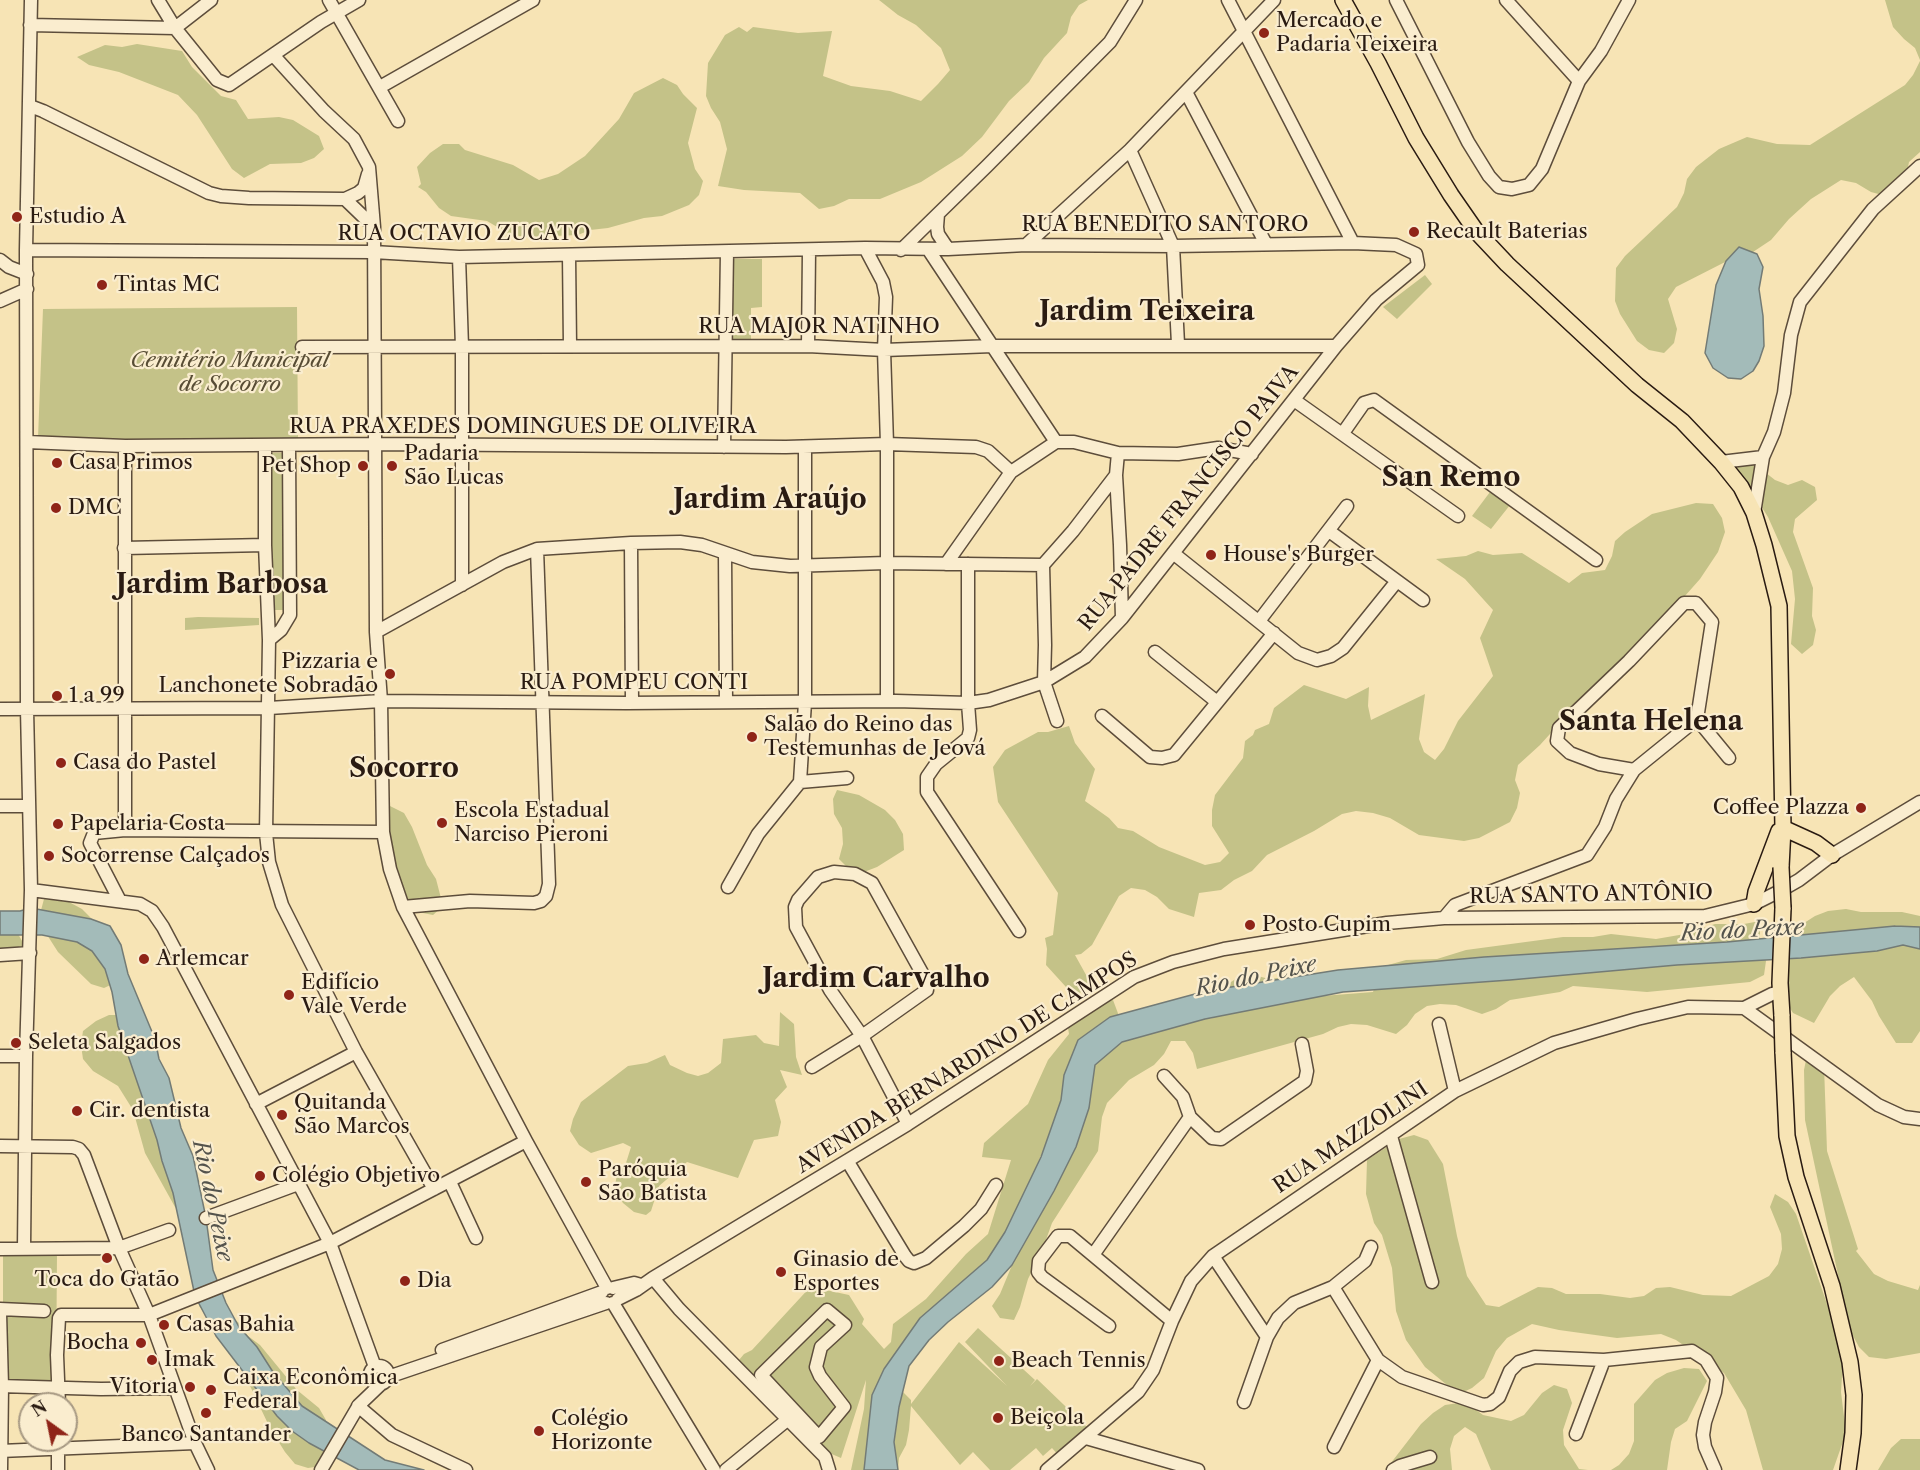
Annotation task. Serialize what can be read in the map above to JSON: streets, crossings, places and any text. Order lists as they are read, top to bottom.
{
  "streets": {
    "street": [
      "RUA BENEDITO SANTORO",
      "RUA OCTAVIO ZUCATO",
      "RUA MAJOR NATINHO",
      "RUA PRAXEDES DOMINGUES DE OLIVEIRA",
      "RUA PADRE FRANCISCO PAIVA",
      "RUA POMPEU CONTI",
      "RUA SANTO ANTÔNIO",
      "AVENIDA BERNARDINO DE CAMPOS",
      "RUA MAZZOLINI"
    ]
  },
  "crossings": [
    ["RUA BENEDITO SANTORO", "RUA OCTAVIO ZUCATO"],
    ["RUA BENEDITO SANTORO", "RUA PADRE FRANCISCO PAIVA"],
    ["RUA MAJOR NATINHO", "RUA PADRE FRANCISCO PAIVA"],
    ["RUA PADRE FRANCISCO PAIVA", "RUA POMPEU CONTI"],
    ["RUA SANTO ANTÔNIO", "AVENIDA BERNARDINO DE CAMPOS"]
  ],
  "districts": [
    "Jardim Teixeira",
    "San Remo",
    "Jardim Araújo",
    "Jardim Barbosa",
    "Santa Helena",
    "Socorro",
    "Jardim Carvalho"
  ],
  "water": ["Rio do Peixe"],
  "parks": ["Cemitério Municipal de Socorro"],
  "places": [
    "Mercado e Padaria Teixeira",
    "Estudio A",
    "Recault Baterias",
    "Tintas MC",
    "Casa Primos",
    "Pet Shop",
    "Padaria São Lucas",
    "DMC",
    "House's Burger",
    "Pizzaria e Lanchonete Sobradão",
    "1 a 99",
    "Salão do Reino das Testemunhas de Jeová",
    "Casa do Pastel",
    "Coffee Plazza",
    "Escola Estadual Narciso Pieroni",
    "Papelaria Costa",
    "Socorrense Calçados",
    "Posto Cupim",
    "Arlemcar",
    "Edifício Vale Verde",
    "Seleta Salgados",
    "Cir. dentista",
    "Quitanda São Marcos",
    "Colégio Objetivo",
    "Paróquia São Batista",
    "Toca do Gatão",
    "Ginasio de Esportes",
    "Dia",
    "Casas Bahia",
    "Bocha",
    "Imak",
    "Beach Tennis",
    "Vitoria",
    "Caixa Econômica Federal",
    "Banco Santander",
    "Beiçola",
    "Colégio Horizonte"
  ],
  "north": "top left"
}
